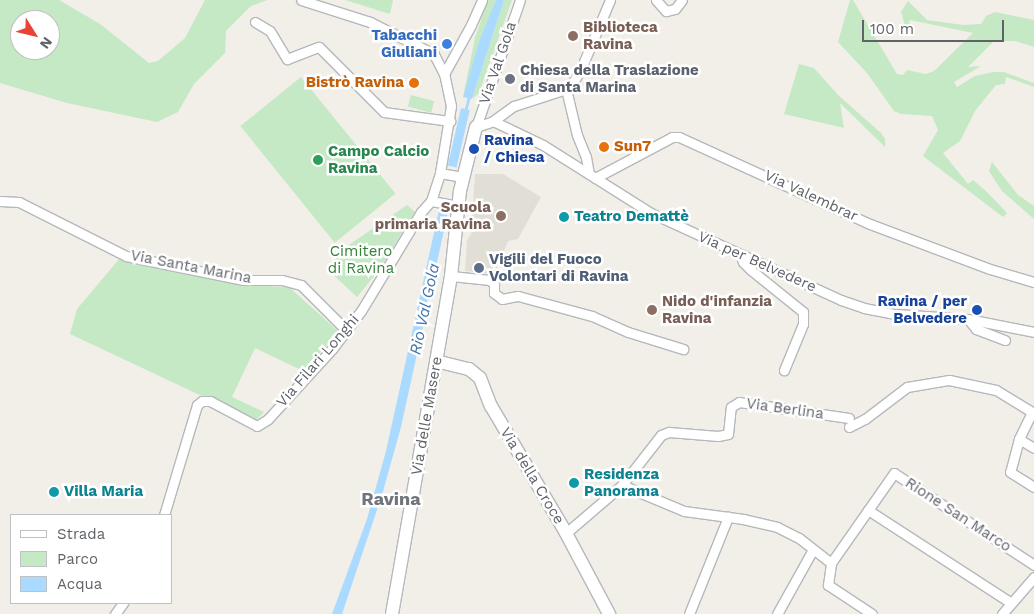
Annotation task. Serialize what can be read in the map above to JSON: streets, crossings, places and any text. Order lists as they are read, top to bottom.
{
  "streets": {
    "street": [
      "Via Val Gola",
      "Via Valembrar",
      "Via per Belvedere",
      "Via Santa Marina",
      "Via Filari Longhi",
      "Via Berlina",
      "Via delle Masere",
      "Via della Croce",
      "Rione San Marco"
    ]
  },
  "crossings": [
    ["Via Val Gola", "Via delle Masere"],
    ["Via Valembrar", "Via per Belvedere"],
    ["Via Santa Marina", "Via Filari Longhi"],
    ["Via Filari Longhi", "Via delle Masere"],
    ["Via Berlina", "Via della Croce"],
    ["Via delle Masere", "Via della Croce"]
  ],
  "districts": ["Ravina"],
  "water": ["Rio Val Gola"],
  "parks": ["Cimitero di Ravina"],
  "places": [
    "Biblioteca Ravina",
    "Tabacchi Giuliani",
    "Chiesa della Traslazione di Santa Marina",
    "Bistrò Ravina",
    "Sun7",
    "Ravina / Chiesa",
    "Campo Calcio Ravina",
    "Scuola primaria Ravina",
    "Teatro Demattè",
    "Vigili del Fuoco Volontari di Ravina",
    "Nido d'infanzia Ravina",
    "Ravina / per Belvedere",
    "Residenza Panorama",
    "Villa Maria"
  ],
  "legend": ["Strada", "Parco", "Acqua"],
  "scale_bar": "100 m",
  "north": "bottom right"
}
